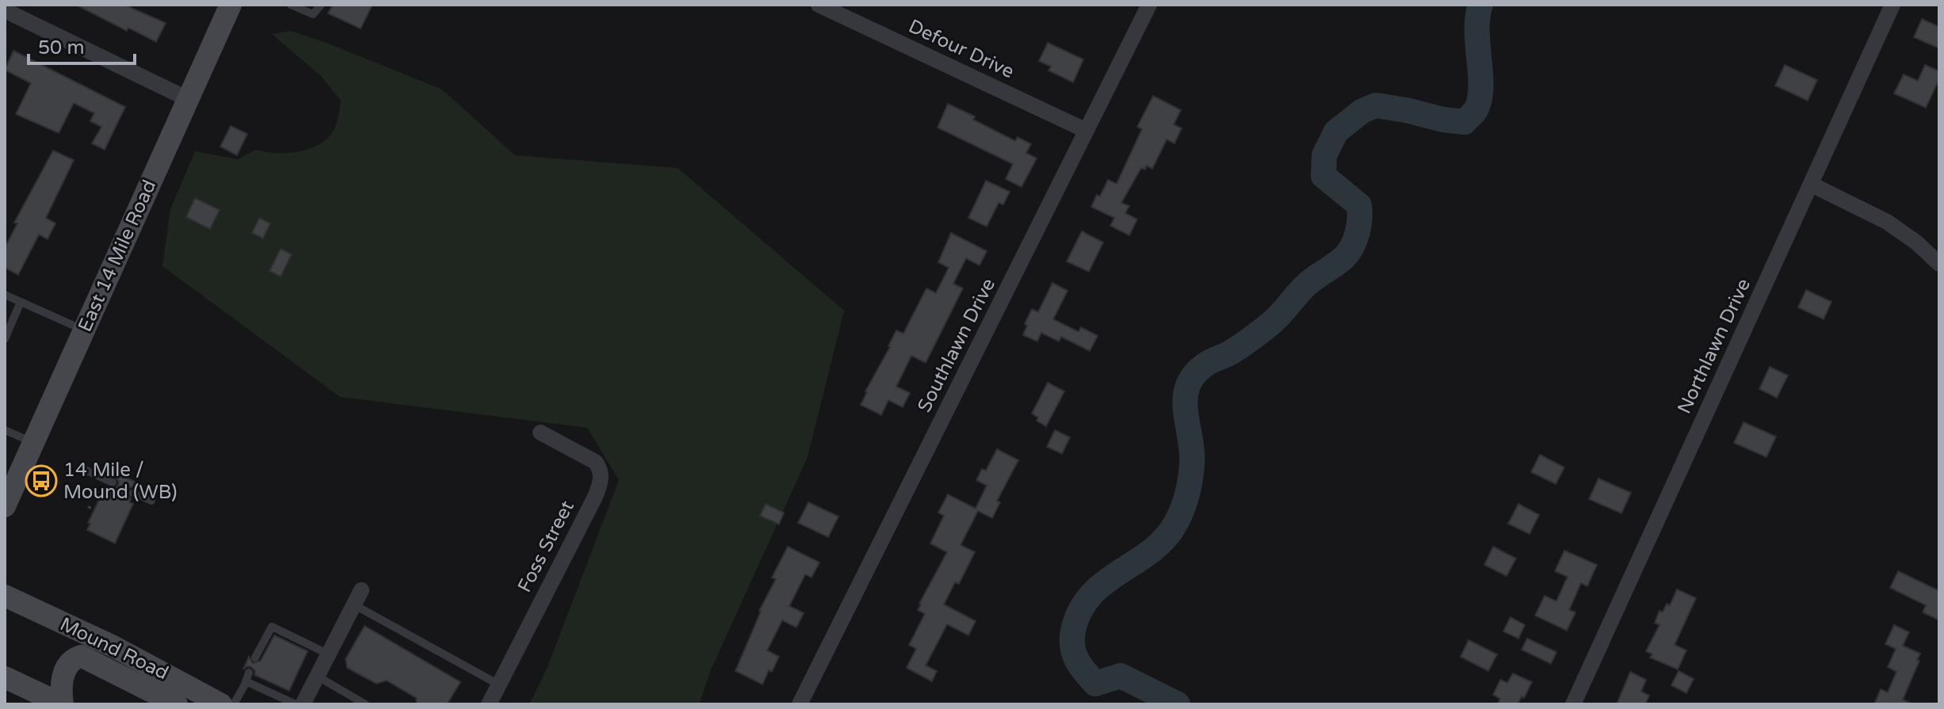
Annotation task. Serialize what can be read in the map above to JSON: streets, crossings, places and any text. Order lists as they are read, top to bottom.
{
  "streets": {
    "main road": ["East 14 Mile Road", "Mound Road"],
    "street": [
      "Defour Drive",
      "Southlawn Drive",
      "Northlawn Drive",
      "Foss Street"
    ]
  },
  "crossings": [
    ["Defour Drive", "Southlawn Drive"]
  ],
  "places": {
    "bus stop": ["14 Mile / Mound (WB)"]
  },
  "scale_bar": "50 m"
}
